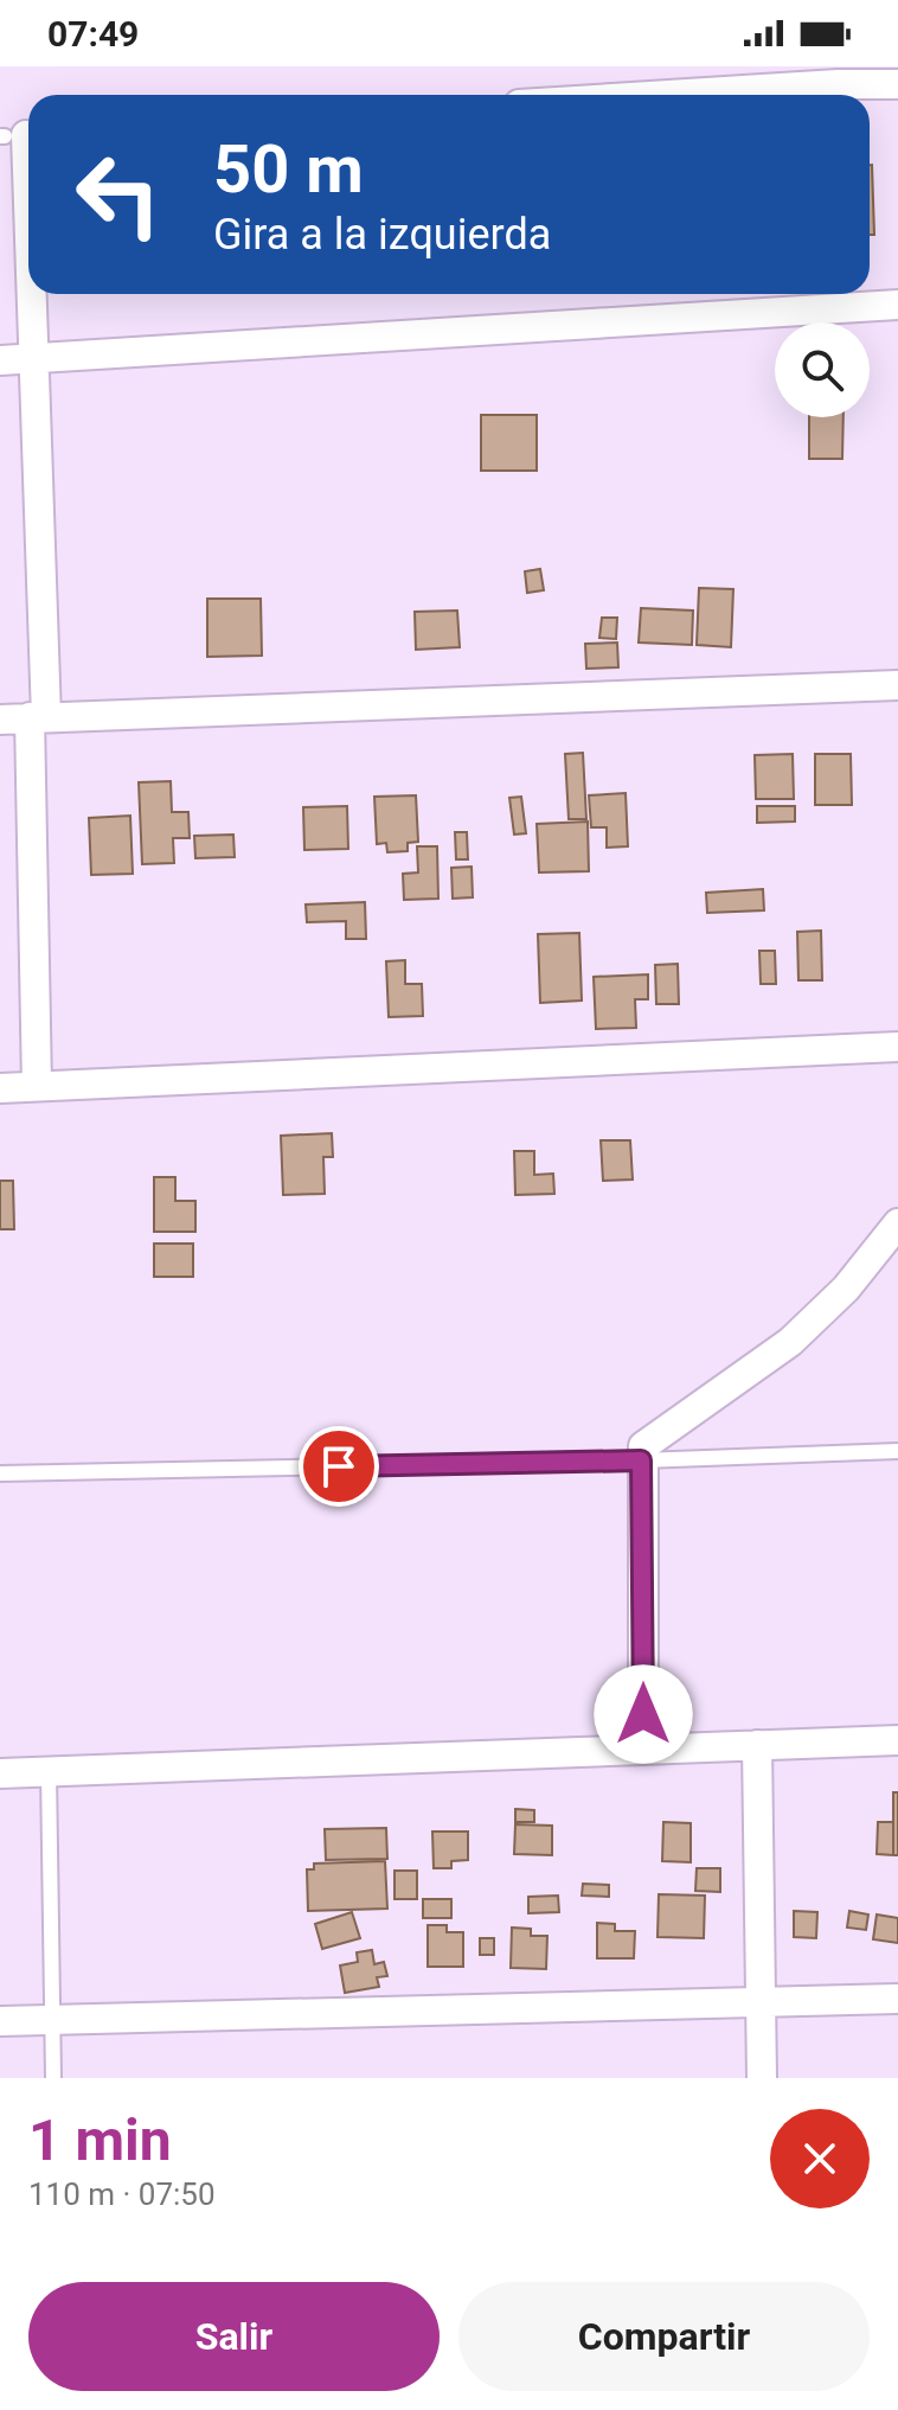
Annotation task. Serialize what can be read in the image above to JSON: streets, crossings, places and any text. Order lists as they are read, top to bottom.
{
  "page": {
    "status": "07:49",
    "turn": ["50 m", "Gira a la izquierda"],
    "heading": ["1 min", "110 m · 07:50"],
    "buttons": ["Salir", "Compartir"]
  }
}
